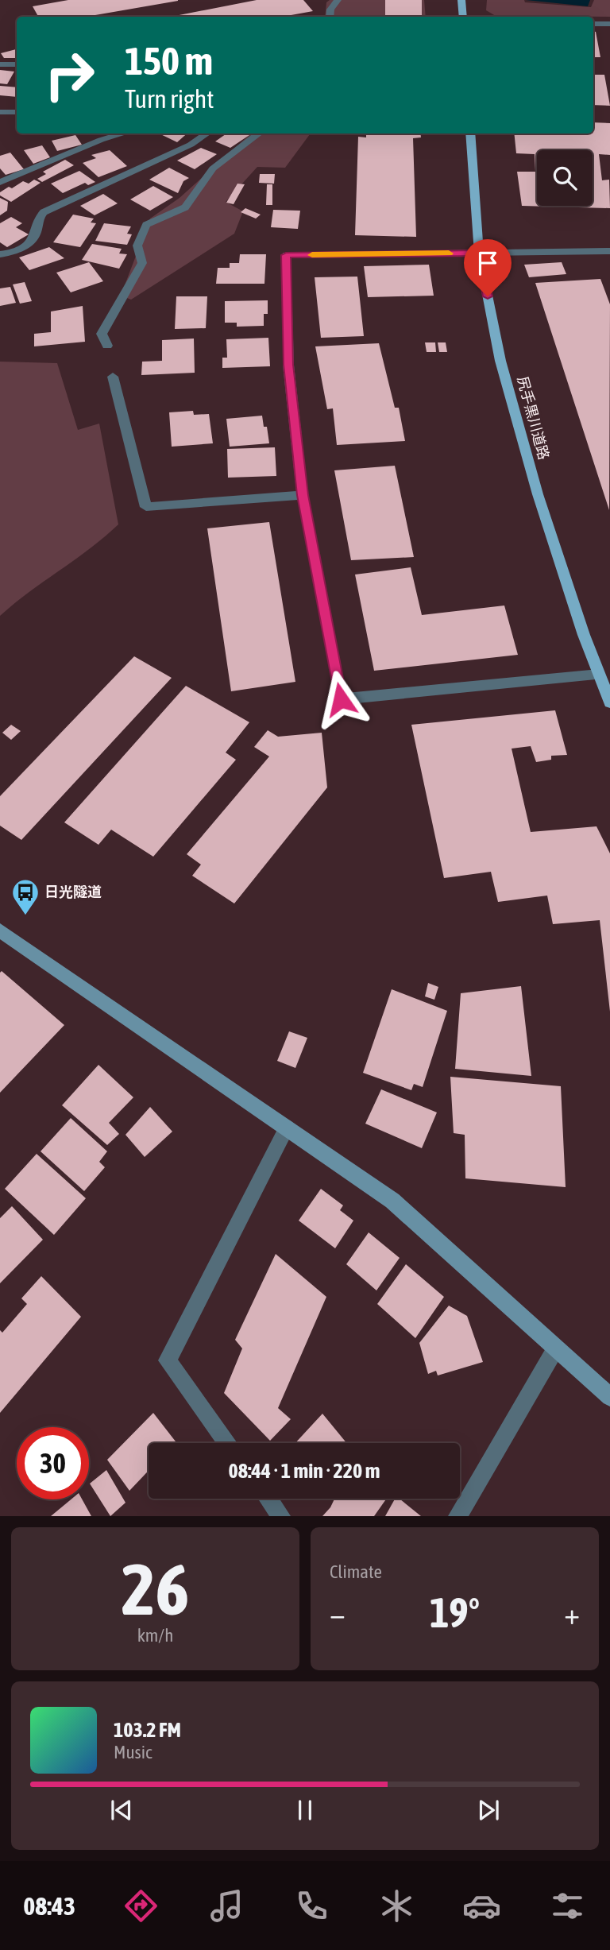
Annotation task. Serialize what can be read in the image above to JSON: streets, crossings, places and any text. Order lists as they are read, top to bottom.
{
  "streets": {
    "main road": ["尻手黒川道路"]
  },
  "places": {
    "bus stop": ["日光隧道"]
  },
  "page": {
    "turn": ["150 m", "Turn right"],
    "limit": "30",
    "trip": "08:44 · 1 min · 220 m",
    "tile": [
      ["26", "km/h"],
      "Climate"
    ],
    "heat": ["−", "19°", "+"],
    "song": ["103.2 FM", "Music"],
    "tabs": "08:43"
  }
}
